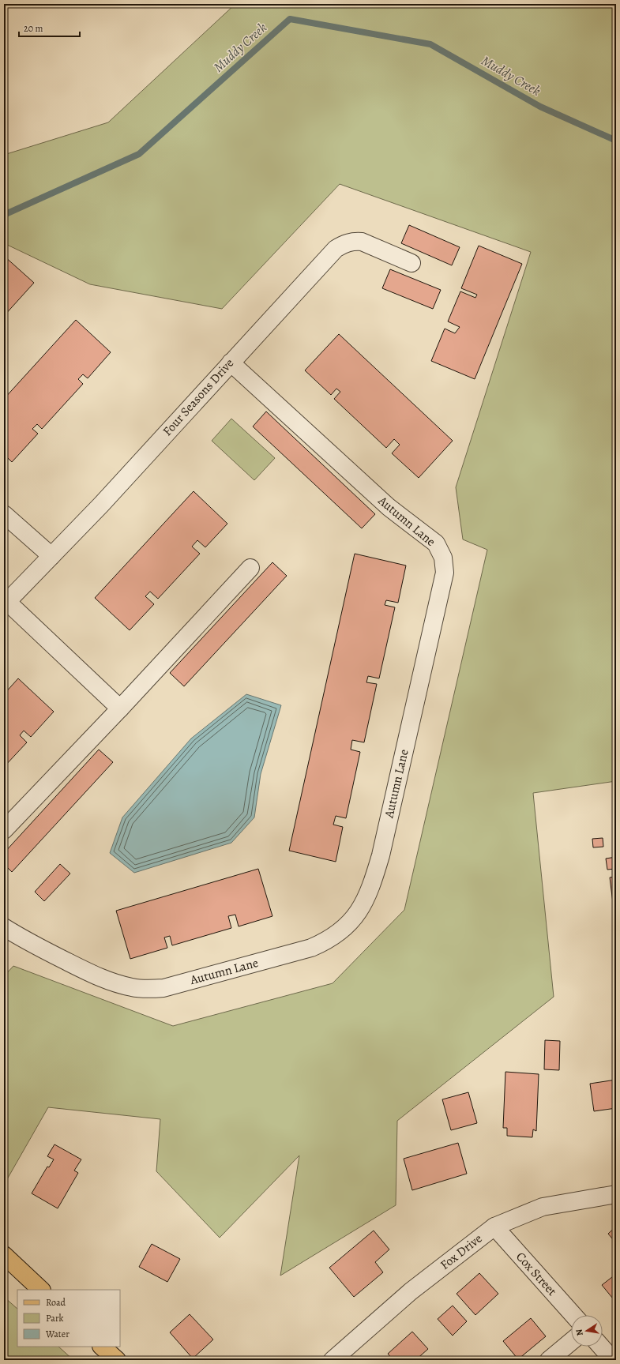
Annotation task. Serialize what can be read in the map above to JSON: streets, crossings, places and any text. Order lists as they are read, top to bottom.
{
  "streets": {
    "street": [
      "Four Seasons Drive",
      "Autumn Lane",
      "Fox Drive",
      "Cox Street"
    ]
  },
  "crossings": [
    ["Four Seasons Drive", "Autumn Lane"],
    ["Fox Drive", "Cox Street"]
  ],
  "water": ["Muddy Creek"],
  "legend": ["Road", "Park", "Water"],
  "scale_bar": "20 m",
  "north": "left"
}
